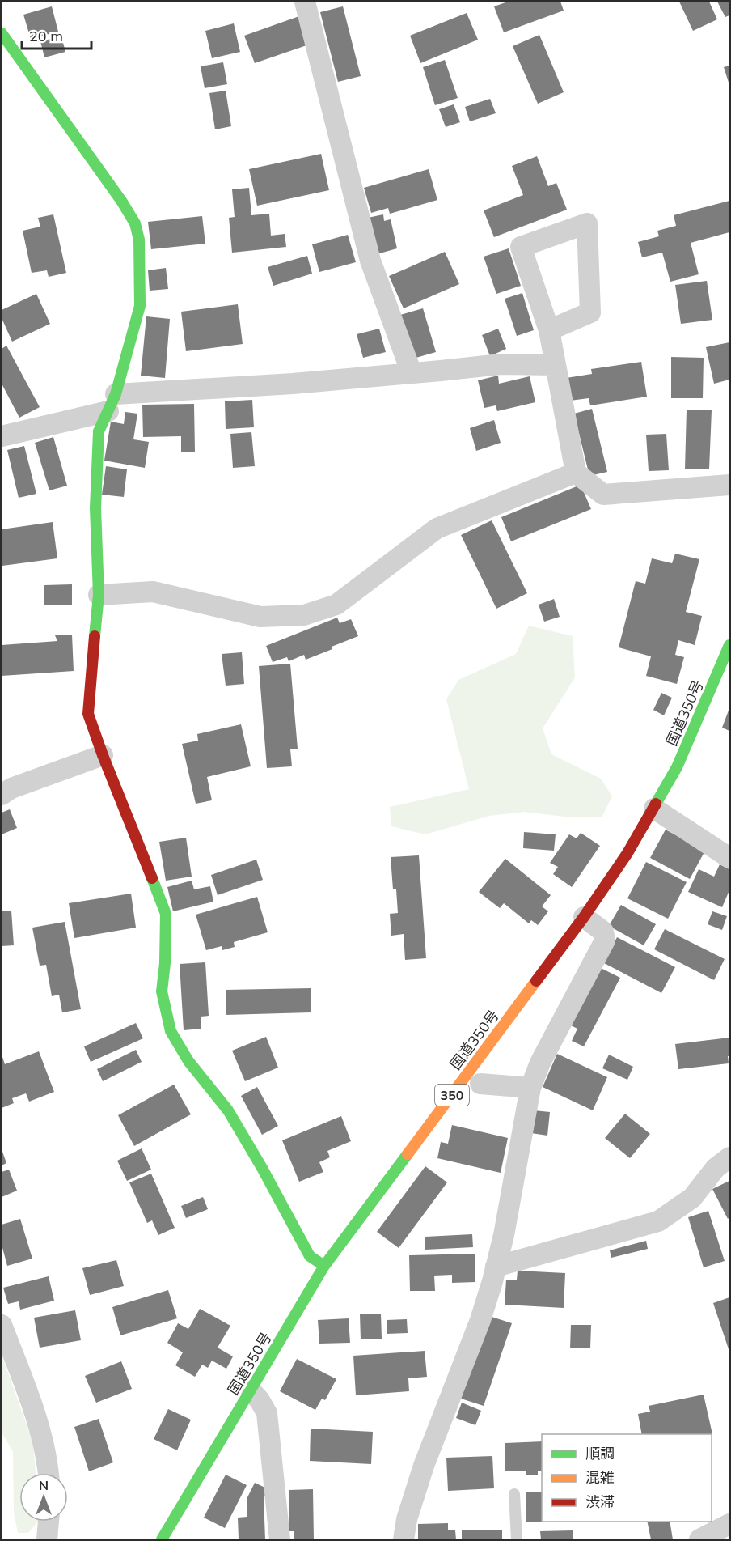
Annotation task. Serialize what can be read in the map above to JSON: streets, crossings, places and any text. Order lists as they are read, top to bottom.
{
  "streets": {
    "main road": ["国道350号", "350"]
  },
  "legend": ["順調", "混雑", "渋滞"],
  "scale_bar": "20 m",
  "north": "top"
}
